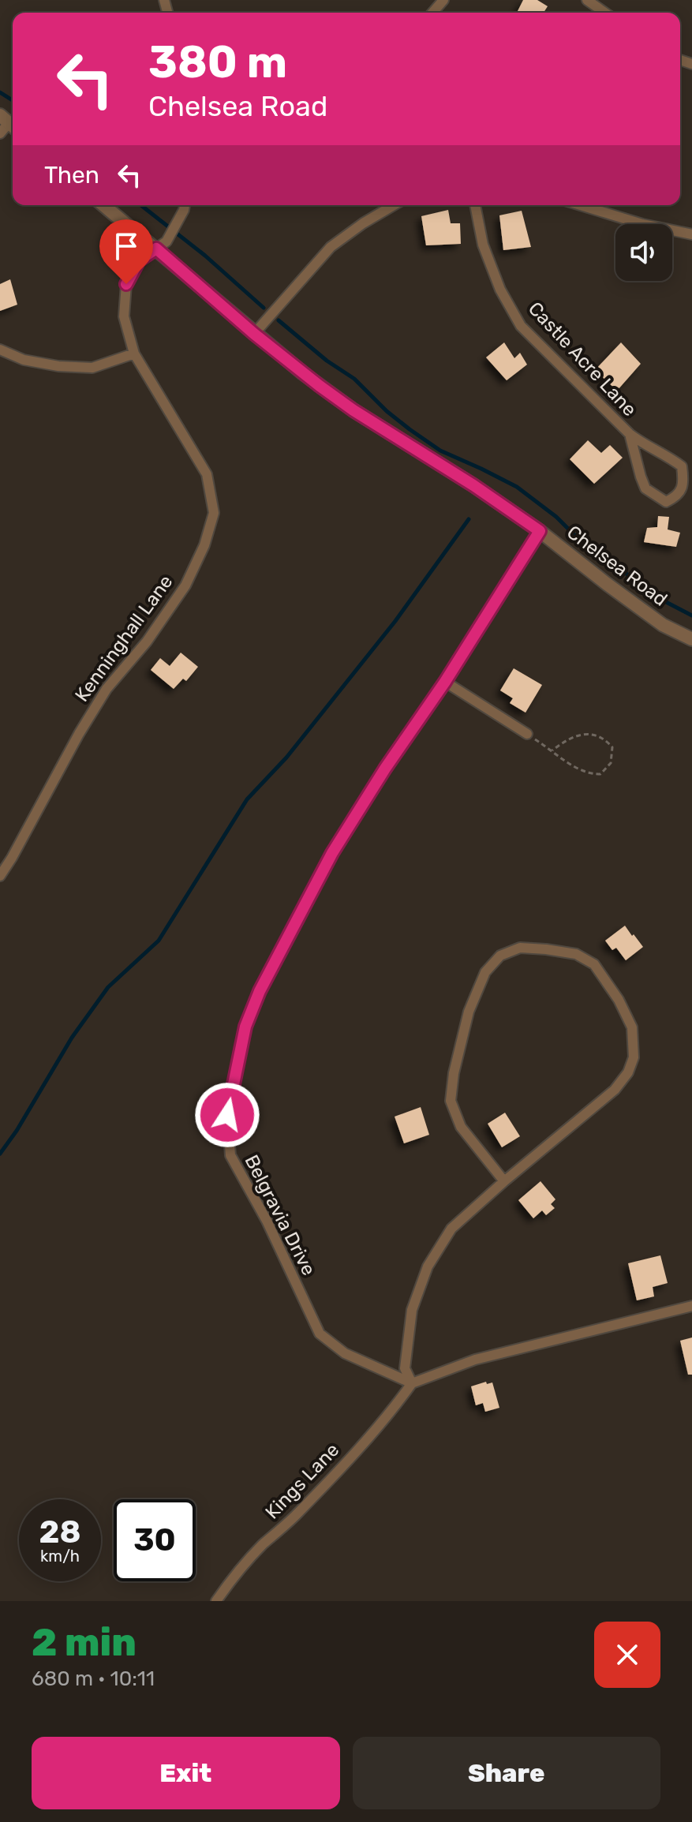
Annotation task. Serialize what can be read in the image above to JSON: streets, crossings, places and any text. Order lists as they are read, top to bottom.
{
  "streets": {
    "street": [
      "Castle Acre Lane",
      "Chelsea Road",
      "Kenninghall Lane",
      "Belgravia Drive",
      "Kings Lane"
    ]
  },
  "crossings": [
    ["Chelsea Road", "Kenninghall Lane"],
    ["Chelsea Road", "Belgravia Drive"],
    ["Belgravia Drive", "Kings Lane"]
  ],
  "page": {
    "turn": ["380 m", "Chelsea Road"],
    "then": "Then",
    "speed": "28 km/h",
    "limit": "30",
    "heading": ["2 min", "680 m · 10:11"],
    "buttons": ["Exit", "Share"]
  }
}
